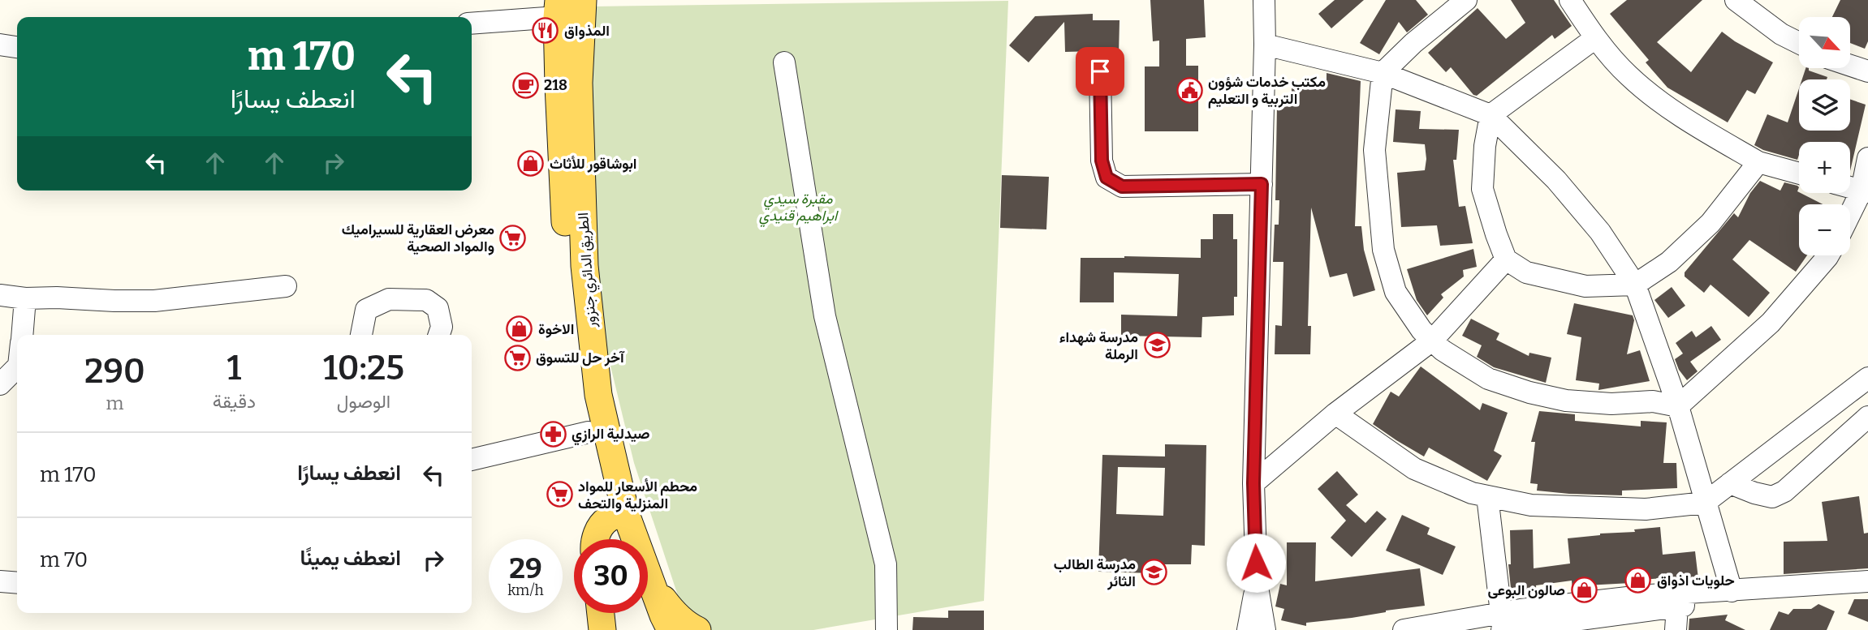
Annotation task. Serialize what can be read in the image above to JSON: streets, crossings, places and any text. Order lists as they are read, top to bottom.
{
  "streets": {
    "main road": ["الطريق الدائري جنزور"]
  },
  "parks": ["مقبرة سيدي ابراهيم قنيدي"],
  "places": {
    "restaurant": ["المذواق"],
    "cafe": ["218"],
    "public building": ["مكتب خدمات شؤون التربية و التعليم"],
    "shop": [
      "ابوشاقور للأثاث",
      "الاخوة",
      "حلويات اذواق",
      "صالون البوعى"
    ],
    "supermarket": ["معرض العقارية للسيراميك والمواد الصحية", "آخر حل للتسوق", "محطم الأسعار للمواد المنزلية والتحف"],
    "school or university": ["مدرسة شهداء الرملة", "مدرسة الطالب الثائر"],
    "pharmacy": ["صيدلية الرازي"]
  },
  "north": "bottom right",
  "page": {
    "map_buttons": ["+", "−"],
    "turn": ["170 m", "انعطف يسارًا"],
    "eta": [
      "10:25",
      "الوصول",
      "1",
      "دقيقة",
      "290",
      "m"
    ],
    "list": [
      {
        "name": "انعطف يسارًا",
        "value": "170 m"
      },
      {
        "name": "انعطف يمينًا",
        "value": "70 m"
      }
    ],
    "speed": "29 km/h",
    "limit": "30"
  }
}
